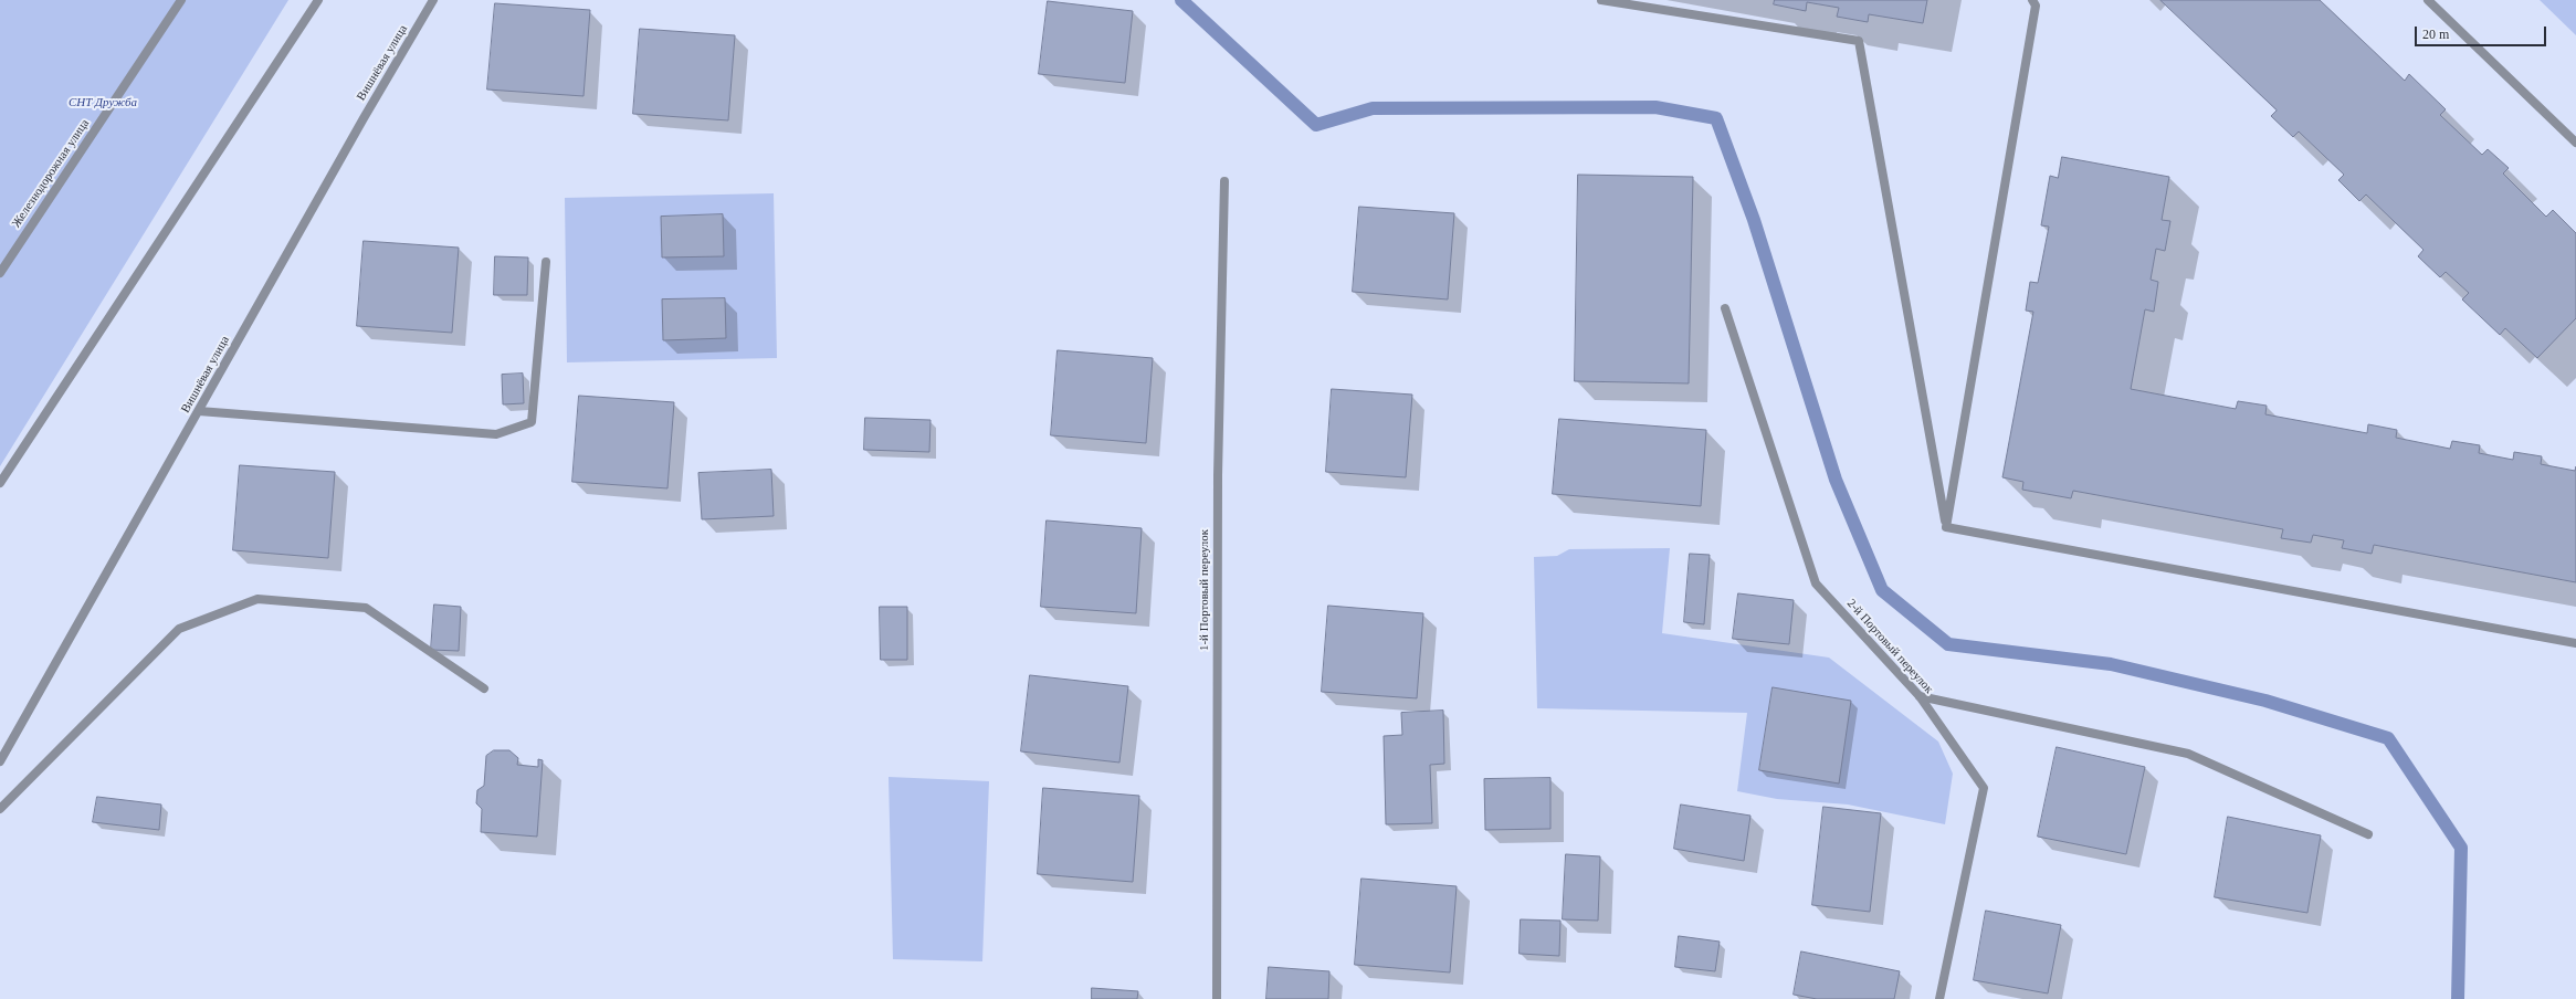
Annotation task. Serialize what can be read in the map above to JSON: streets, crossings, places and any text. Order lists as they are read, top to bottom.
{
  "streets": {
    "street": [
      "Вишнёвая улица",
      "Железнодорожная улица",
      "1-й Портовый переулок",
      "2-й Портовый переулок"
    ]
  },
  "parks": ["СНТ Дружба"],
  "scale_bar": "20 m"
}
